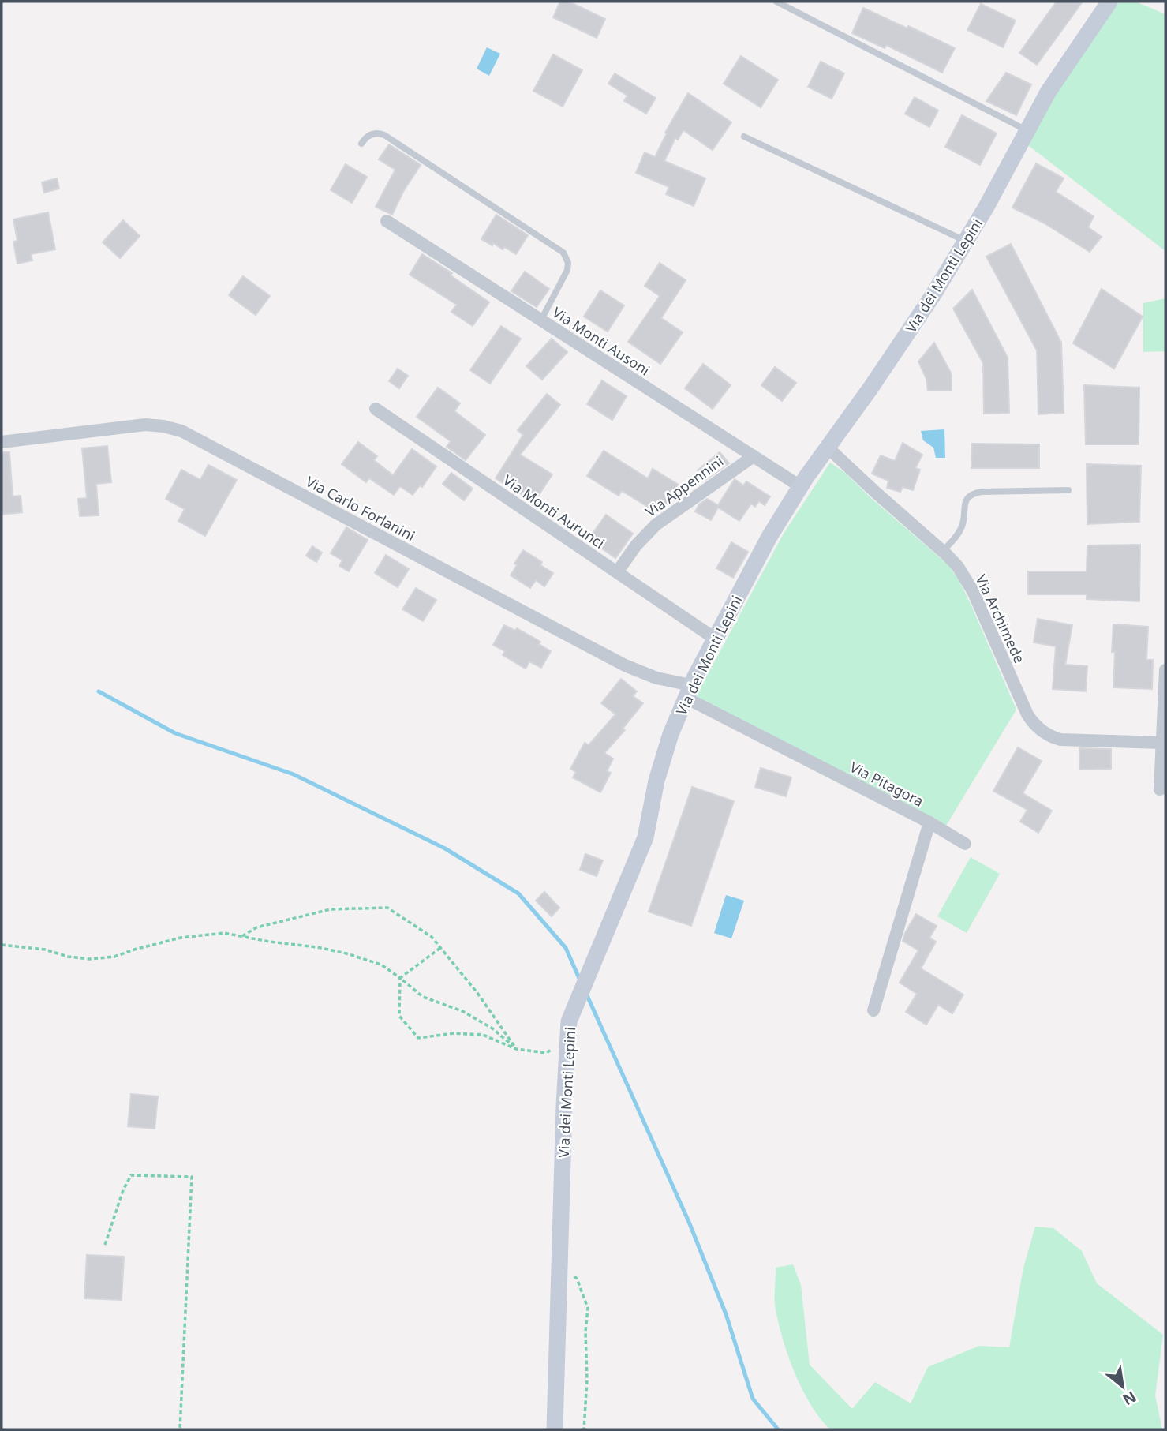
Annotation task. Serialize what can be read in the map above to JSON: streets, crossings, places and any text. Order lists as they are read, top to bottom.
{
  "streets": {
    "street": [
      "Via dei Monti Lepini",
      "Via Monti Ausoni",
      "Via Appennini",
      "Via Carlo Forlanini",
      "Via Monti Aurunci",
      "Via Archimede",
      "Via Pitagora"
    ]
  },
  "crossings": [
    ["Via dei Monti Lepini", "Via Monti Ausoni"],
    ["Via dei Monti Lepini", "Via Carlo Forlanini"],
    ["Via dei Monti Lepini", "Via Monti Aurunci"],
    ["Via dei Monti Lepini", "Via Archimede"],
    ["Via dei Monti Lepini", "Via Pitagora"],
    ["Via Monti Ausoni", "Via Appennini"],
    ["Via Appennini", "Via Monti Aurunci"],
    ["Via Carlo Forlanini", "Via Pitagora"]
  ],
  "north": "bottom right"
}
